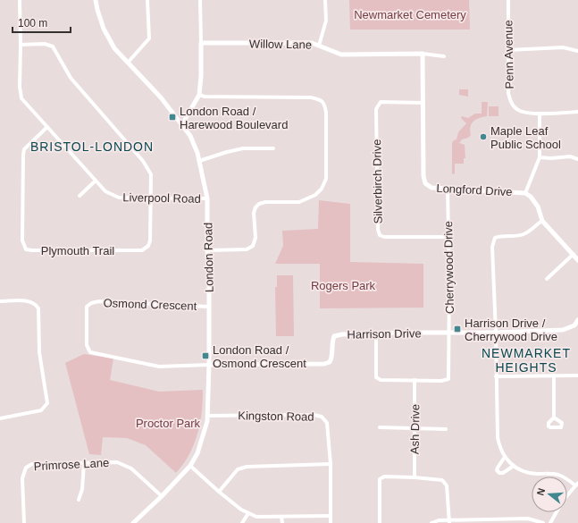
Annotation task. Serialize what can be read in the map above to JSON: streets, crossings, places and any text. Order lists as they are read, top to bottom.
{
  "streets": {
    "street": [
      "Willow Lane",
      "Penn Avenue",
      "Silverbirch Drive",
      "Longford Drive",
      "Liverpool Road",
      "Plymouth Trail",
      "London Road",
      "Cherrywood Drive",
      "Osmond Crescent",
      "Harrison Drive",
      "Kingston Road",
      "Ash Drive",
      "Primrose Lane"
    ]
  },
  "crossings": [
    ["Willow Lane", "Longford Drive"],
    ["Silverbirch Drive", "Longford Drive"],
    ["Silverbirch Drive", "Cherrywood Drive"],
    ["Longford Drive", "Cherrywood Drive"],
    ["Liverpool Road", "Plymouth Trail"],
    ["Liverpool Road", "London Road"],
    ["London Road", "Osmond Crescent"],
    ["London Road", "Harrison Drive"],
    ["London Road", "Kingston Road"],
    ["London Road", "Primrose Lane"],
    ["Cherrywood Drive", "Harrison Drive"],
    ["Cherrywood Drive", "Ash Drive"],
    ["Osmond Crescent", "Harrison Drive"]
  ],
  "districts": ["BRISTOL-LONDON", "NEWMARKET HEIGHTS"],
  "parks": ["Newmarket Cemetery", "Rogers Park", "Proctor Park"],
  "places": {
    "transit": ["London Road / Harewood Boulevard", "Harrison Drive / Cherrywood Drive", "London Road / Osmond Crescent"],
    "other": ["Maple Leaf Public School"]
  },
  "scale_bar": "100 m",
  "north": "left"
}
